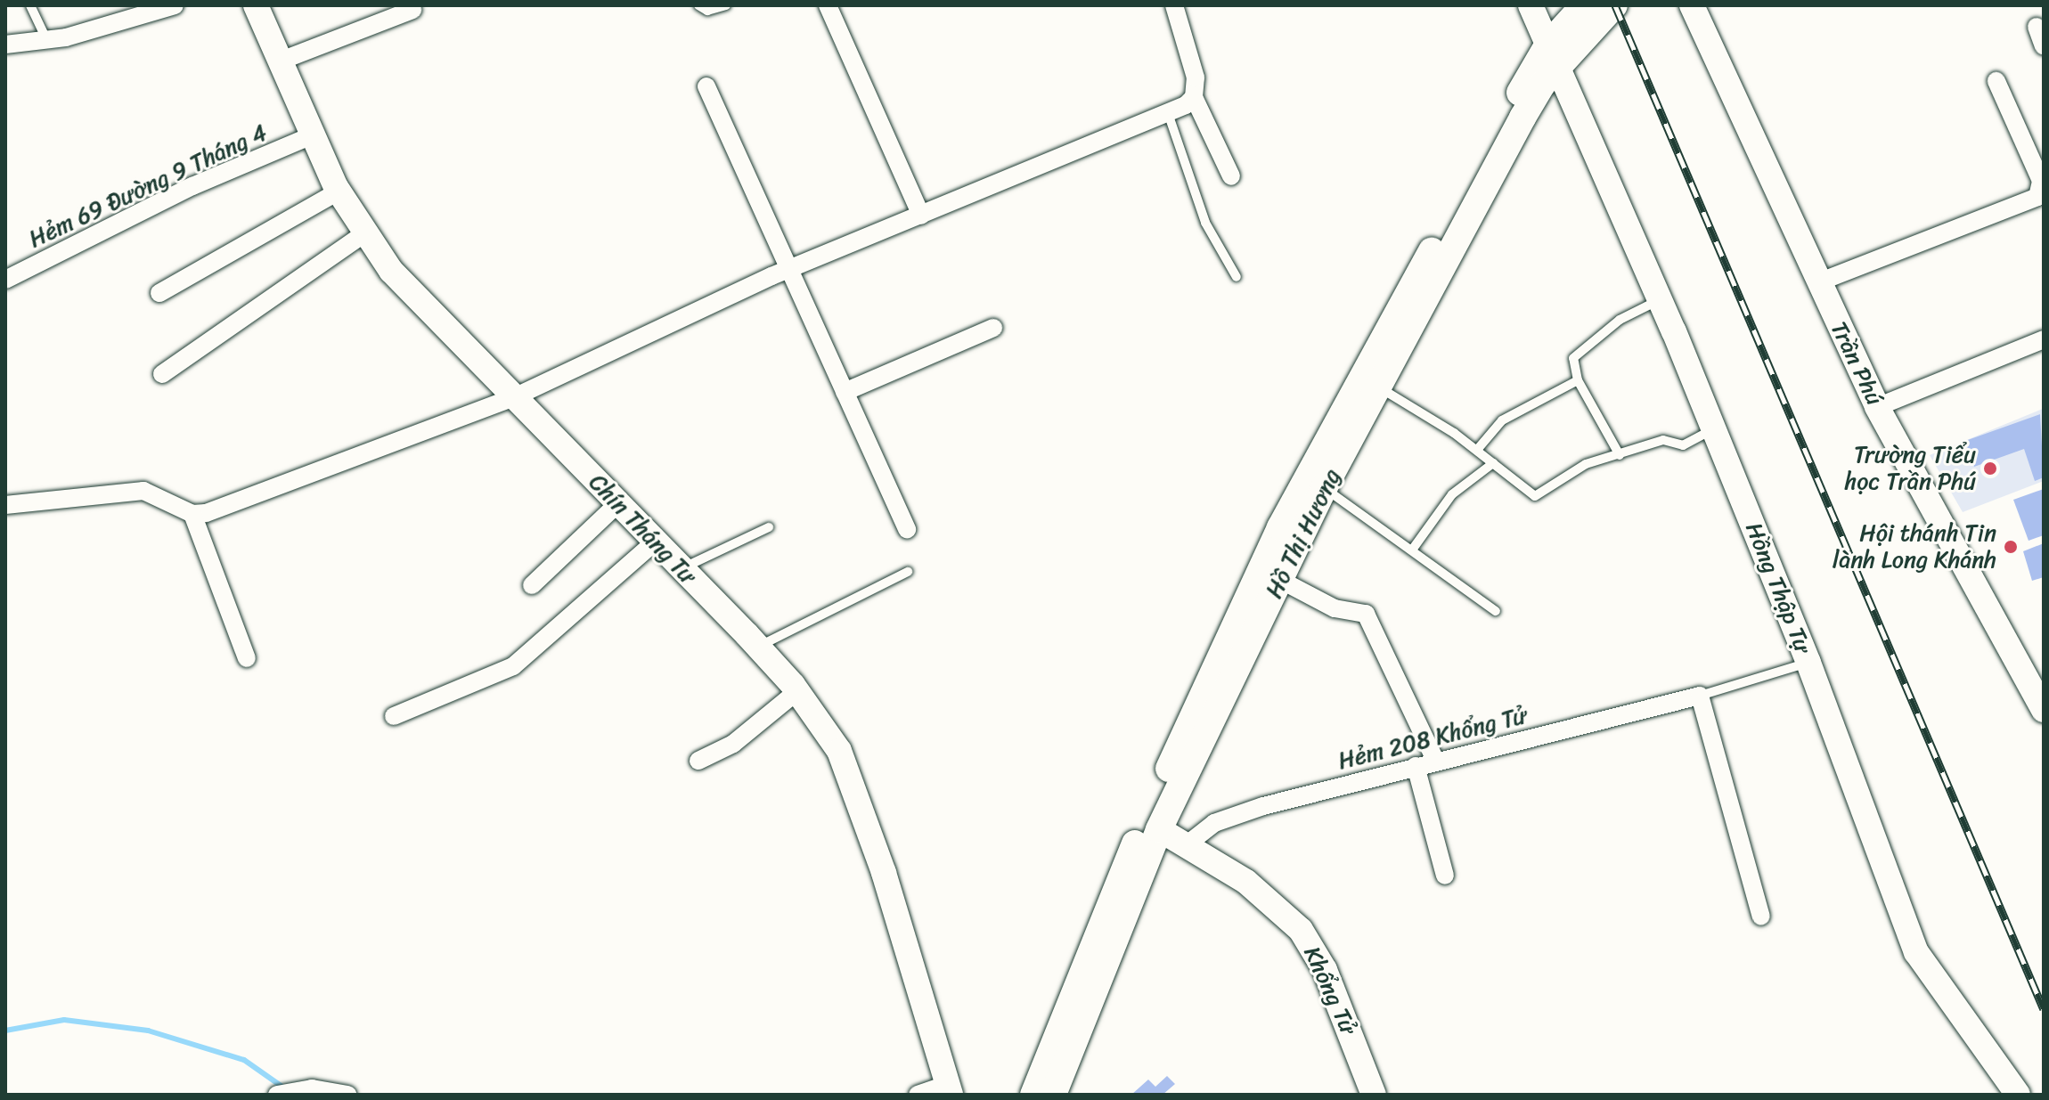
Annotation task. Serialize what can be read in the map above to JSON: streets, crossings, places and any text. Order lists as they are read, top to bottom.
{
  "streets": {
    "main road": ["Hồ Thị Hương"],
    "street": [
      "Hẻm 69 Đường 9 Tháng 4",
      "Trần Phú",
      "Chín Tháng Tư",
      "Hồng Thập Tự",
      "Hẻm 208 Khổng Tử",
      "Khổng Tử"
    ]
  },
  "crossings": [
    ["Hẻm 69 Đường 9 Tháng 4", "Chín Tháng Tư"],
    ["Hồ Thị Hương", "Hồng Thập Tự"],
    ["Hồ Thị Hương", "Khổng Tử"],
    ["Hồng Thập Tự", "Hẻm 208 Khổng Tử"],
    ["Hẻm 208 Khổng Tử", "Khổng Tử"]
  ],
  "places": ["Trường Tiểu học Trần Phú", "Hội thánh Tin lành Long Khánh"]
}
